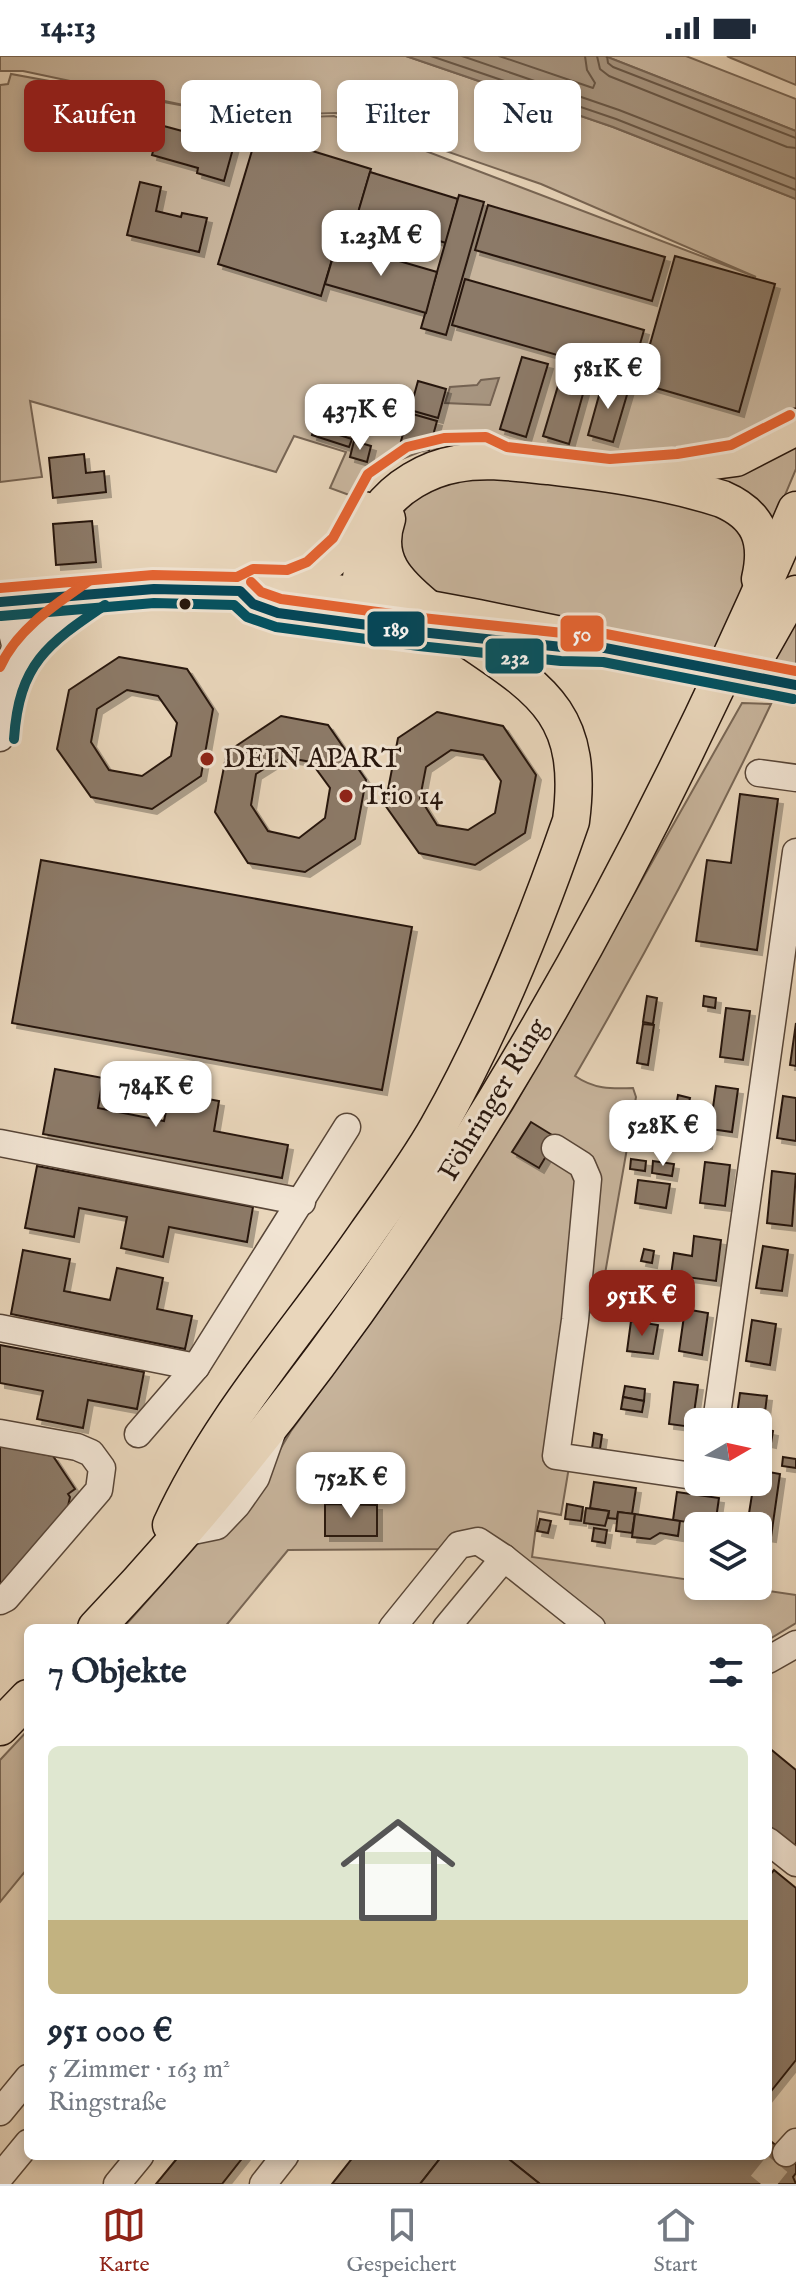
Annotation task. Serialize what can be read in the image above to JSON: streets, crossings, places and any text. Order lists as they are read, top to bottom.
{
  "streets": {
    "highway": ["Föhringer Ring"]
  },
  "places": ["DEIN APART", "Trio 14"],
  "lines": ["transit line 50", "transit line 189", "transit line 232"],
  "north": "right",
  "page": {
    "status": "14:13",
    "chip": [
      "Kaufen",
      "Mieten",
      "Filter",
      "Neu"
    ],
    "price": [
      "1.23M €",
      "581K €",
      "437K €",
      "784K €",
      "528K €",
      "951K €",
      "752K €"
    ],
    "heading": "7 Objekte",
    "list": [
      {
        "name": "951 000 €",
        "note": "5 Zimmer · 163 m² · Ringstraße"
      }
    ],
    "tabs": ["Karte", "Gespeichert", "Start"]
  }
}
